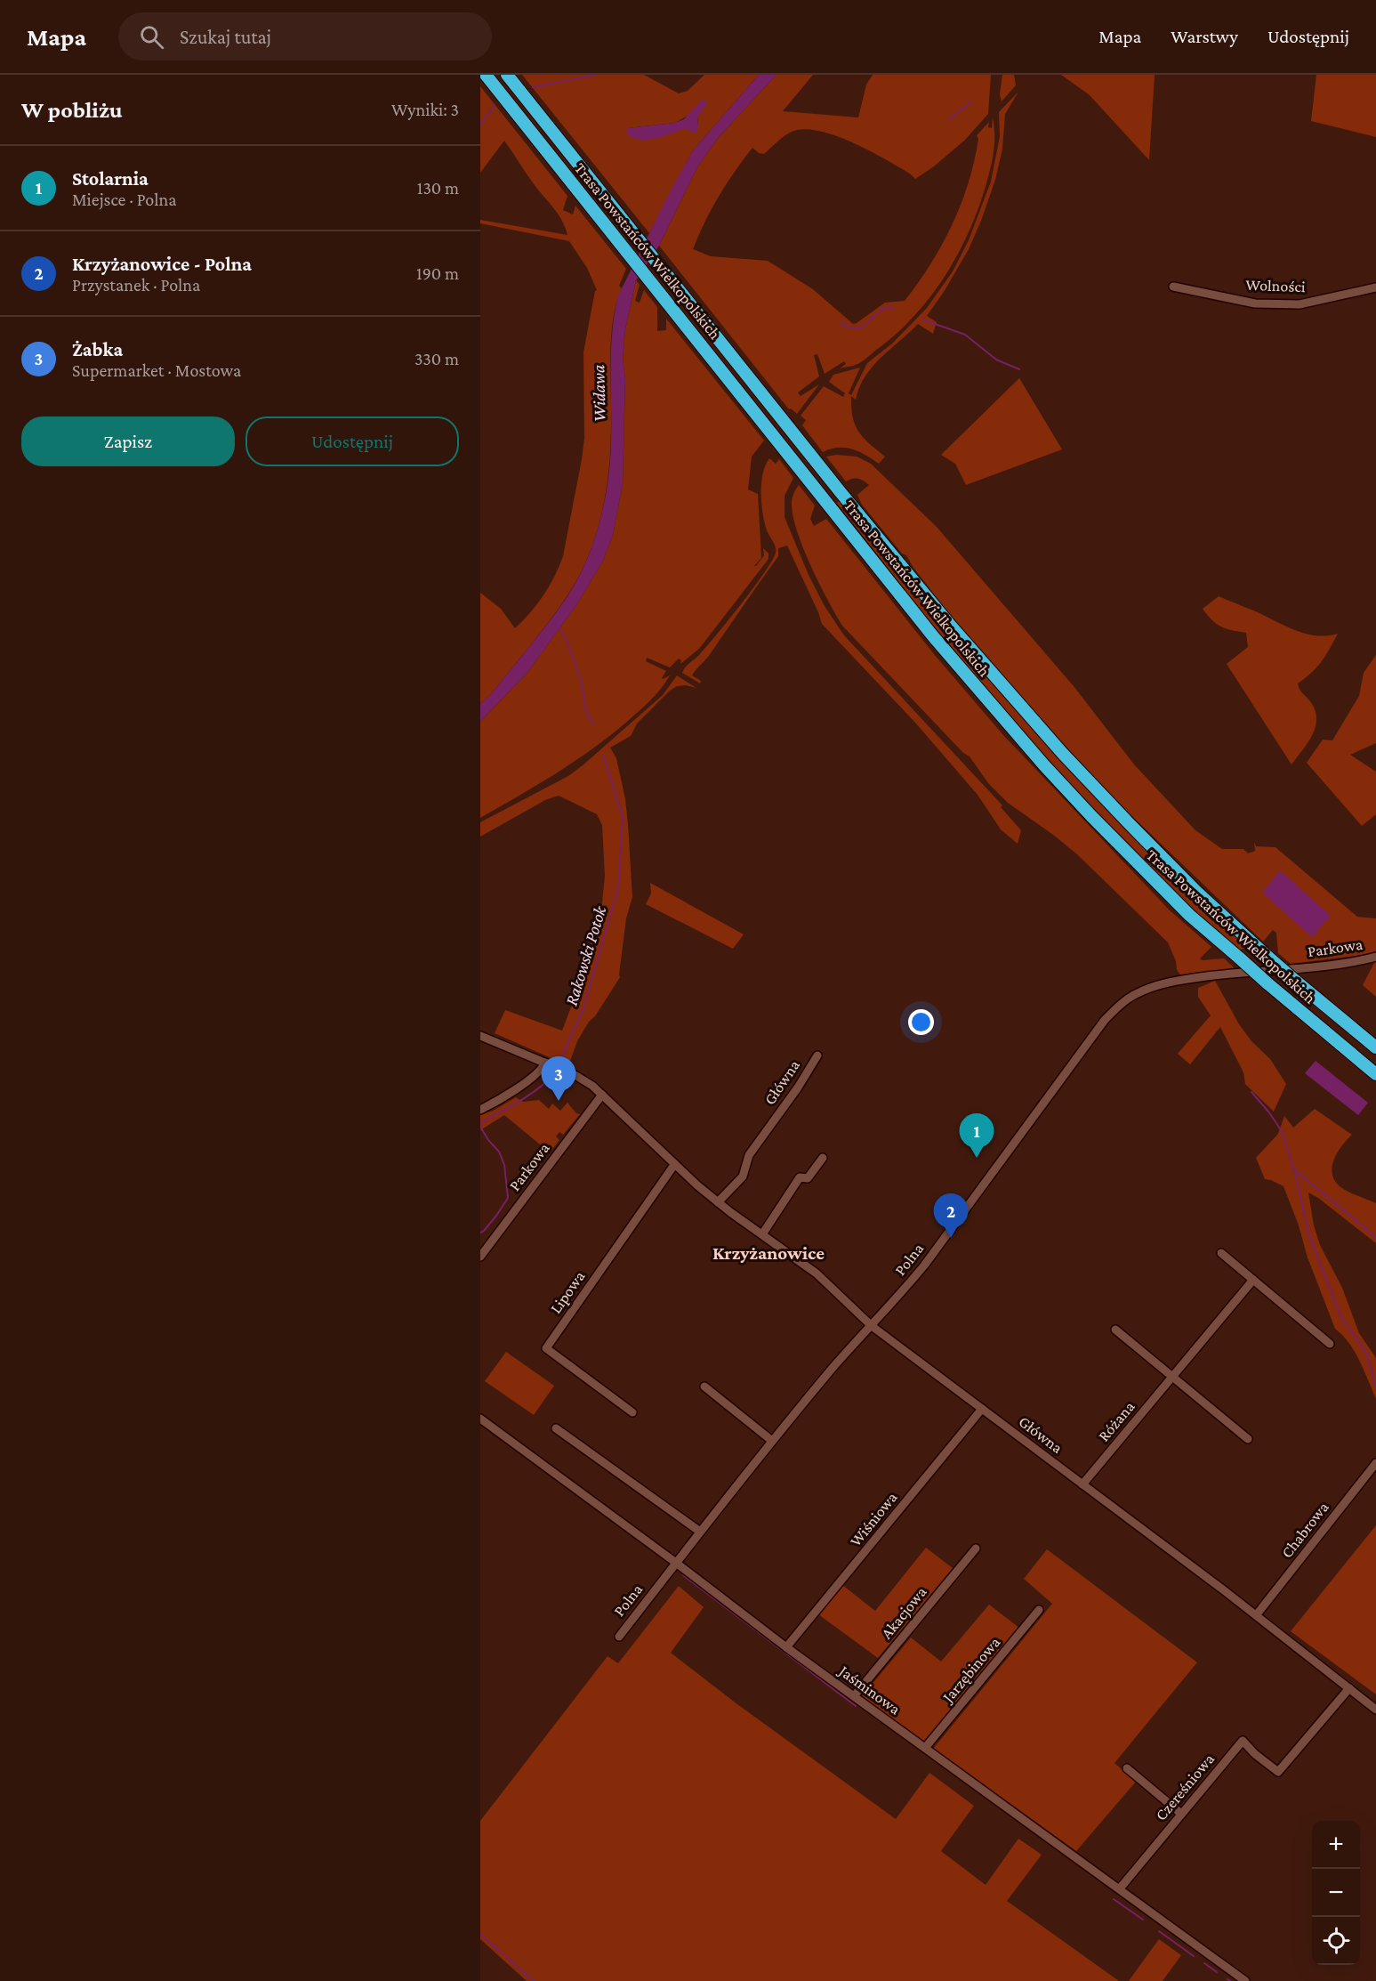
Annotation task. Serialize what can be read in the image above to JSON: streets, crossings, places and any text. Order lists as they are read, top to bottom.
{
  "streets": {
    "highway": ["Trasa Powstańców Wielkopolskich"],
    "street": [
      "Wolności",
      "Parkowa",
      "Główna",
      "Polna",
      "Lipowa",
      "Różana",
      "Wiśniowa",
      "Chabrowa",
      "Akacjowa",
      "Jarzębinowa",
      "Jaśminowa",
      "Czereśniowa"
    ]
  },
  "crossings": [
    ["Parkowa", "Główna"],
    ["Parkowa", "Polna"],
    ["Główna", "Polna"],
    ["Główna", "Lipowa"],
    ["Główna", "Różana"],
    ["Główna", "Wiśniowa"],
    ["Główna", "Chabrowa"],
    ["Główna", "Czereśniowa"],
    ["Polna", "Jaśminowa"],
    ["Wiśniowa", "Jaśminowa"],
    ["Akacjowa", "Jaśminowa"],
    ["Jarzębinowa", "Jaśminowa"],
    ["Jaśminowa", "Czereśniowa"]
  ],
  "districts": ["Krzyżanowice"],
  "water": ["Widawa", "Rakowski Potok"],
  "page": {
    "header": "Mapa",
    "search": "Szukaj tutaj",
    "nav": ["Mapa", "Warstwy", "Udostępnij"],
    "heading": ["W pobliżu", "Wyniki: 3"],
    "list": [
      {
        "mark": "1",
        "name": "Stolarnia",
        "note": "Miejsce · Polna",
        "value": "130 m"
      },
      {
        "mark": "2",
        "name": "Krzyżanowice - Polna",
        "note": "Przystanek · Polna",
        "value": "190 m"
      },
      {
        "mark": "3",
        "name": "Żabka",
        "note": "Supermarket · Mostowa",
        "value": "330 m"
      }
    ],
    "buttons": ["Zapisz", "Udostępnij"],
    "pins": ["3", "1", "2"],
    "map_buttons": ["+", "−"]
  }
}
